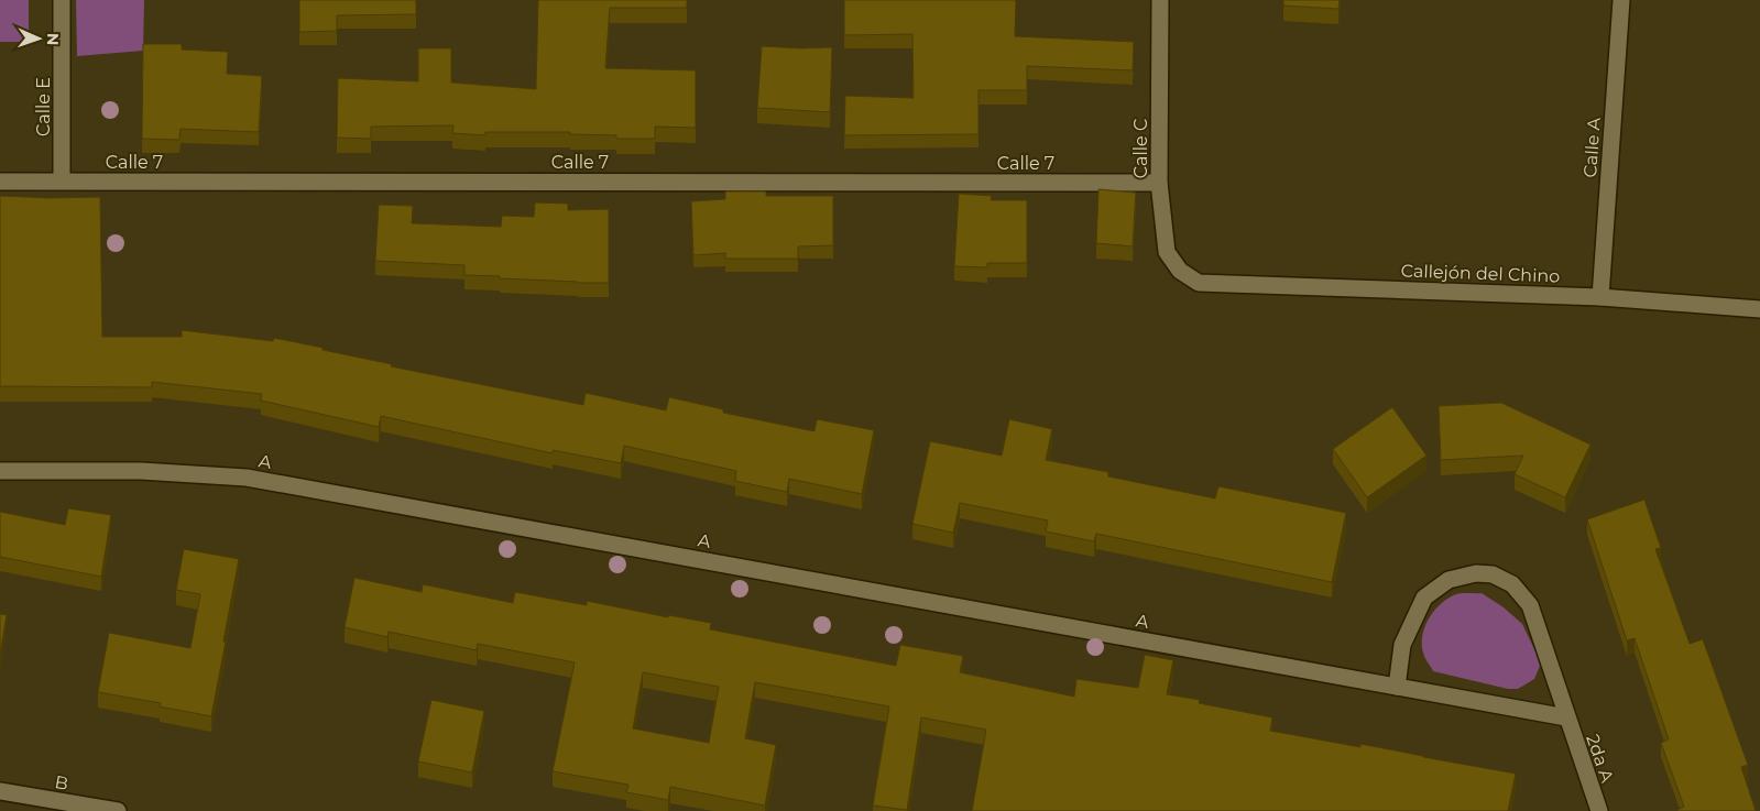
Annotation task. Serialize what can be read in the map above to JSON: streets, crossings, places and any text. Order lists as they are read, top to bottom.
{
  "streets": {
    "street": [
      "Calle E",
      "Calle A",
      "Calle C",
      "Calle 7",
      "Callejón del Chino",
      "A",
      "2da A",
      "B"
    ]
  },
  "crossings": [
    ["Calle E", "Calle 7"],
    ["Calle A", "Callejón del Chino"],
    ["Calle C", "Calle 7"],
    ["Calle C", "Callejón del Chino"],
    ["A", "2da A"]
  ],
  "north": "right"
}
